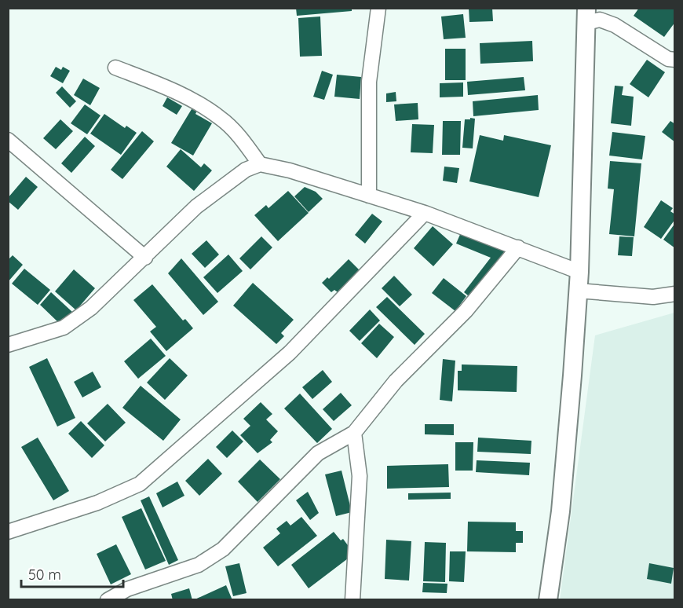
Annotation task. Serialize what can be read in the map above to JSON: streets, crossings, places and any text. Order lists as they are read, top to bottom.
{
  "scale_bar": "50 m"
}
